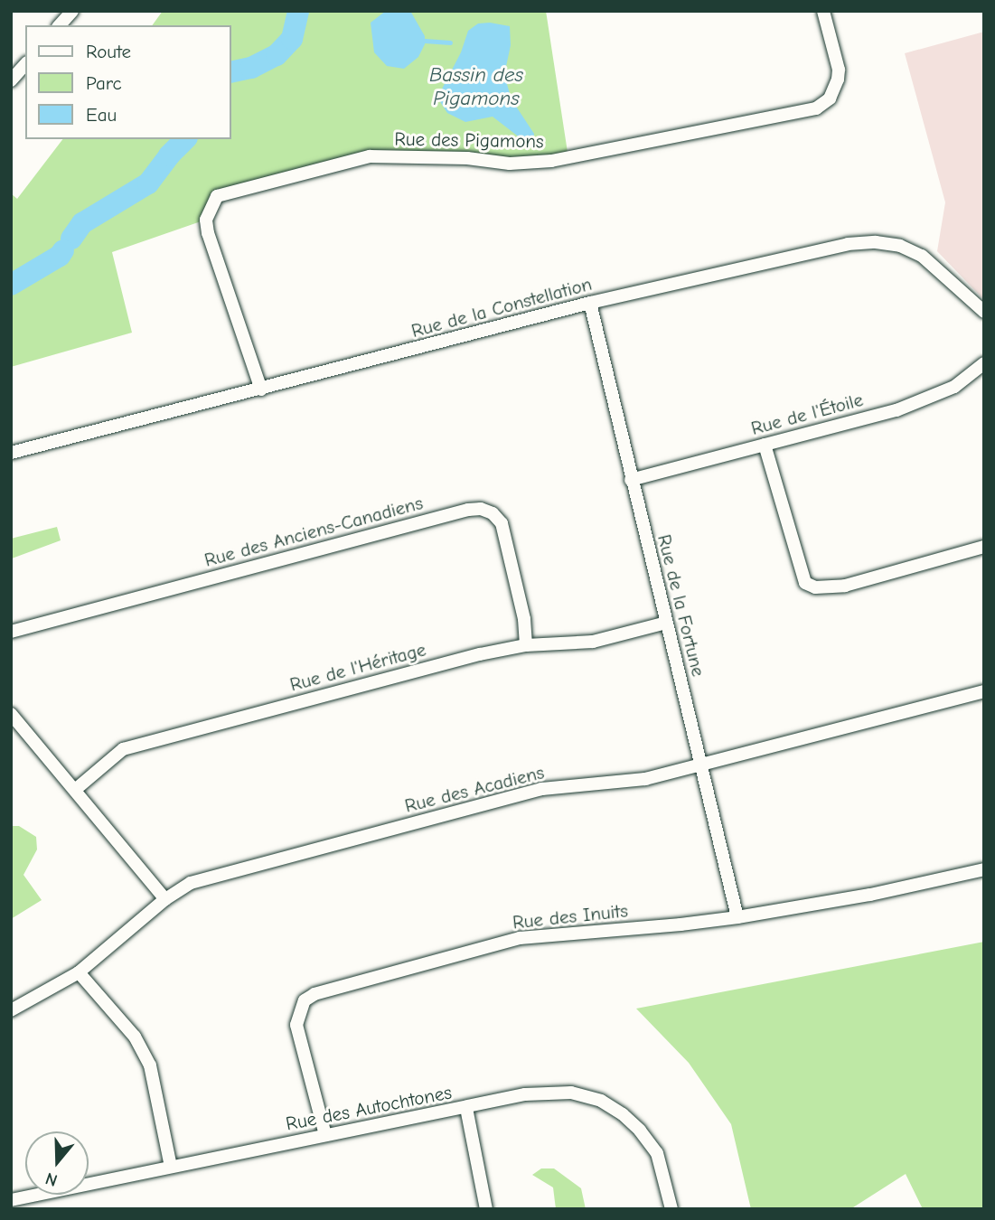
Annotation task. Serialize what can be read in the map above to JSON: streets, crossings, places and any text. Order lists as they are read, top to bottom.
{
  "streets": {
    "street": [
      "Rue des Pigamons",
      "Rue de la Constellation",
      "Rue de l'Étoile",
      "Rue des Anciens-Canadiens",
      "Rue de la Fortune",
      "Rue de l'Héritage",
      "Rue des Acadiens",
      "Rue des Inuits",
      "Rue des Autochtones"
    ]
  },
  "crossings": [
    ["Rue des Pigamons", "Rue de la Constellation"],
    ["Rue de la Constellation", "Rue de la Fortune"],
    ["Rue de l'Étoile", "Rue de la Fortune"],
    ["Rue des Anciens-Canadiens", "Rue de l'Héritage"],
    ["Rue de la Fortune", "Rue de l'Héritage"],
    ["Rue de la Fortune", "Rue des Acadiens"],
    ["Rue de la Fortune", "Rue des Inuits"],
    ["Rue des Inuits", "Rue des Autochtones"]
  ],
  "water": ["Bassin des Pigamons"],
  "legend": ["Route", "Parc", "Eau"],
  "north": "bottom"
}
